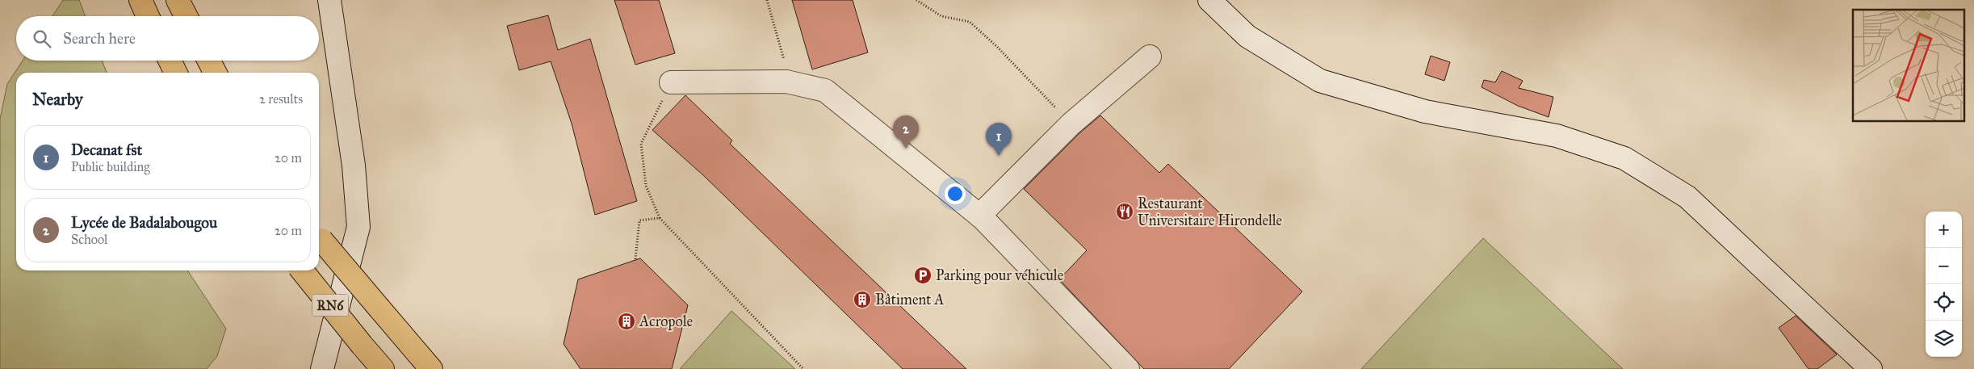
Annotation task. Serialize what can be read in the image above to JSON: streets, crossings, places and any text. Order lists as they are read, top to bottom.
{
  "streets": {
    "highway": ["RN6"]
  },
  "places": {
    "restaurant": ["Restaurant Universitaire Hirondelle"],
    "parking": ["Parking pour véhicule"],
    "building": ["Bâtiment A", "Acropole"]
  },
  "page": {
    "search": "Search here",
    "heading": ["Nearby", "2 results"],
    "pins": ["2", "1"],
    "list": [
      {
        "mark": "1",
        "name": "Decanat fst",
        "note": "Public building",
        "value": "20 m"
      },
      {
        "mark": "2",
        "name": "Lycée de Badalabougou",
        "note": "School",
        "value": "20 m"
      }
    ],
    "map_buttons": ["+", "−"]
  }
}
